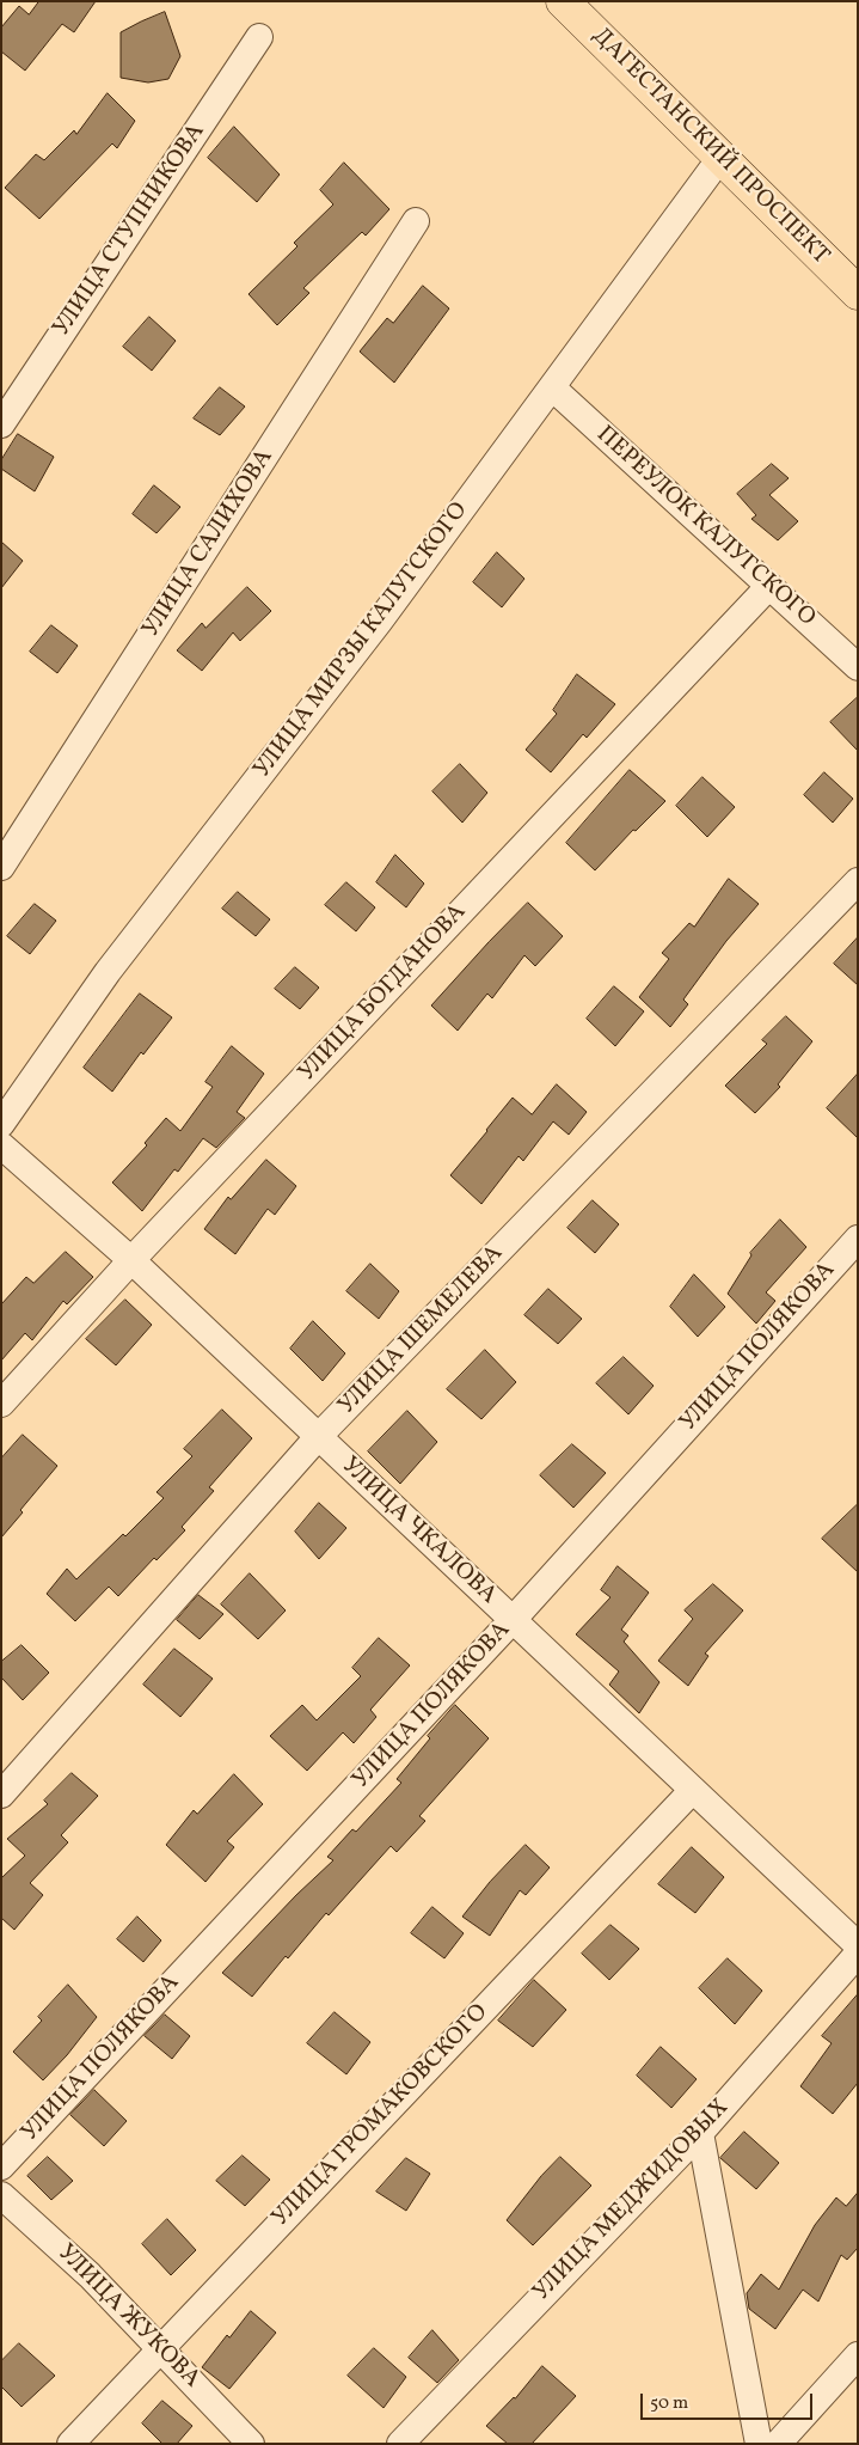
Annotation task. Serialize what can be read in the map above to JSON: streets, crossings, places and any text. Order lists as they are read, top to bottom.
{
  "streets": {
    "highway": ["ДАГЕСТАНСКИЙ ПРОСПЕКТ"],
    "street": [
      "УЛИЦА СТУПНИКОВА",
      "ПЕРЕУЛОК КАЛУГСКОГО",
      "УЛИЦА САЛИХОВА",
      "УЛИЦА МИРЗЫ КАЛУГСКОГО",
      "УЛИЦА БОГДАНОВА",
      "УЛИЦА ШЕМЕЛЕВА",
      "УЛИЦА ПОЛЯКОВА",
      "УЛИЦА ЧКАЛОВА",
      "УЛИЦА ГРОМАКОВСКОГО",
      "УЛИЦА МЕДЖИДОВЫХ",
      "УЛИЦА ЖУКОВА"
    ]
  },
  "crossings": [
    ["ДАГЕСТАНСКИЙ ПРОСПЕКТ", "УЛИЦА МИРЗЫ КАЛУГСКОГО"],
    ["ПЕРЕУЛОК КАЛУГСКОГО", "УЛИЦА МИРЗЫ КАЛУГСКОГО"],
    ["ПЕРЕУЛОК КАЛУГСКОГО", "УЛИЦА БОГДАНОВА"],
    ["УЛИЦА БОГДАНОВА", "УЛИЦА ЧКАЛОВА"],
    ["УЛИЦА ШЕМЕЛЕВА", "УЛИЦА ЧКАЛОВА"],
    ["УЛИЦА ПОЛЯКОВА", "УЛИЦА ЧКАЛОВА"],
    ["УЛИЦА ЧКАЛОВА", "УЛИЦА ГРОМАКОВСКОГО"],
    ["УЛИЦА ГРОМАКОВСКОГО", "УЛИЦА ЖУКОВА"]
  ],
  "scale_bar": "50 m"
}
